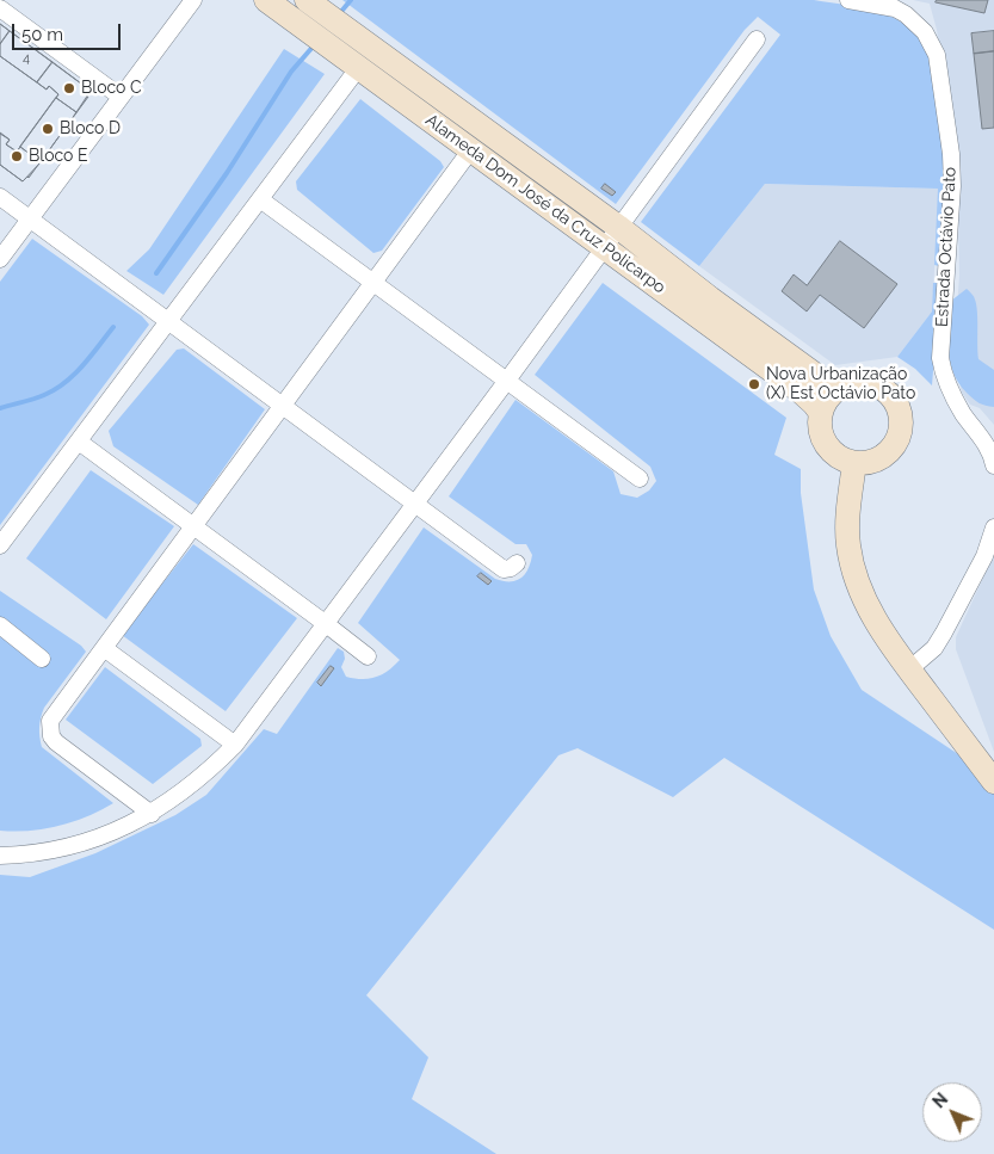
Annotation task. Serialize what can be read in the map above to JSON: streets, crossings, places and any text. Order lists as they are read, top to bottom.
{
  "streets": {
    "street": ["Alameda Dom José da Cruz Policarpo", "Estrada Octávio Pato"]
  },
  "places": [
    "Bloco C",
    "Bloco D",
    "Bloco E",
    "Nova Urbanização (X) Est Octávio Pato"
  ],
  "house_numbers": ["4"],
  "scale_bar": "50 m",
  "north": "top left"
}
